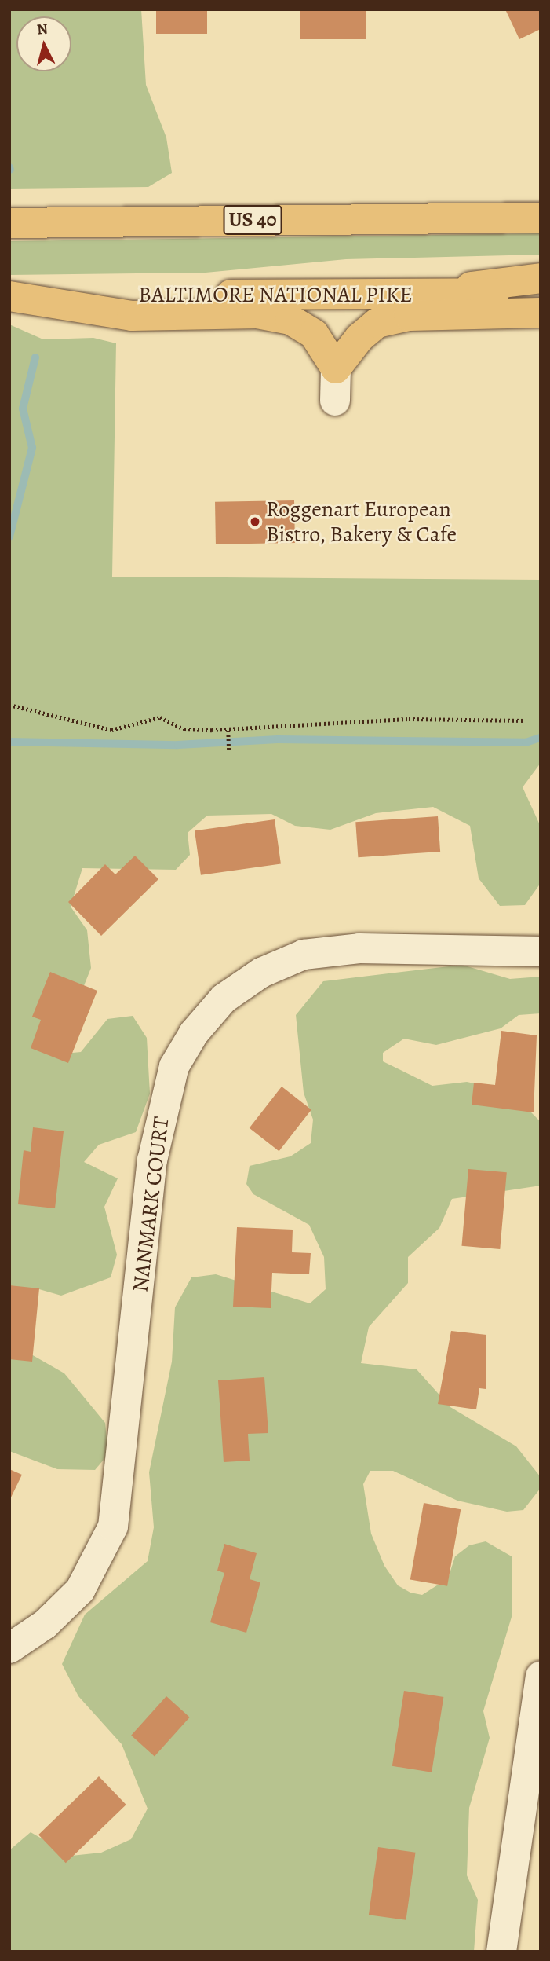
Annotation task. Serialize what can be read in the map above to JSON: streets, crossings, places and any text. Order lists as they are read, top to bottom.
{
  "streets": {
    "main road": ["US 40", "BALTIMORE NATIONAL PIKE"],
    "street": ["NANMARK COURT"]
  },
  "places": ["Roggenart European Bistro, Bakery & Cafe"],
  "north": "top"
}
